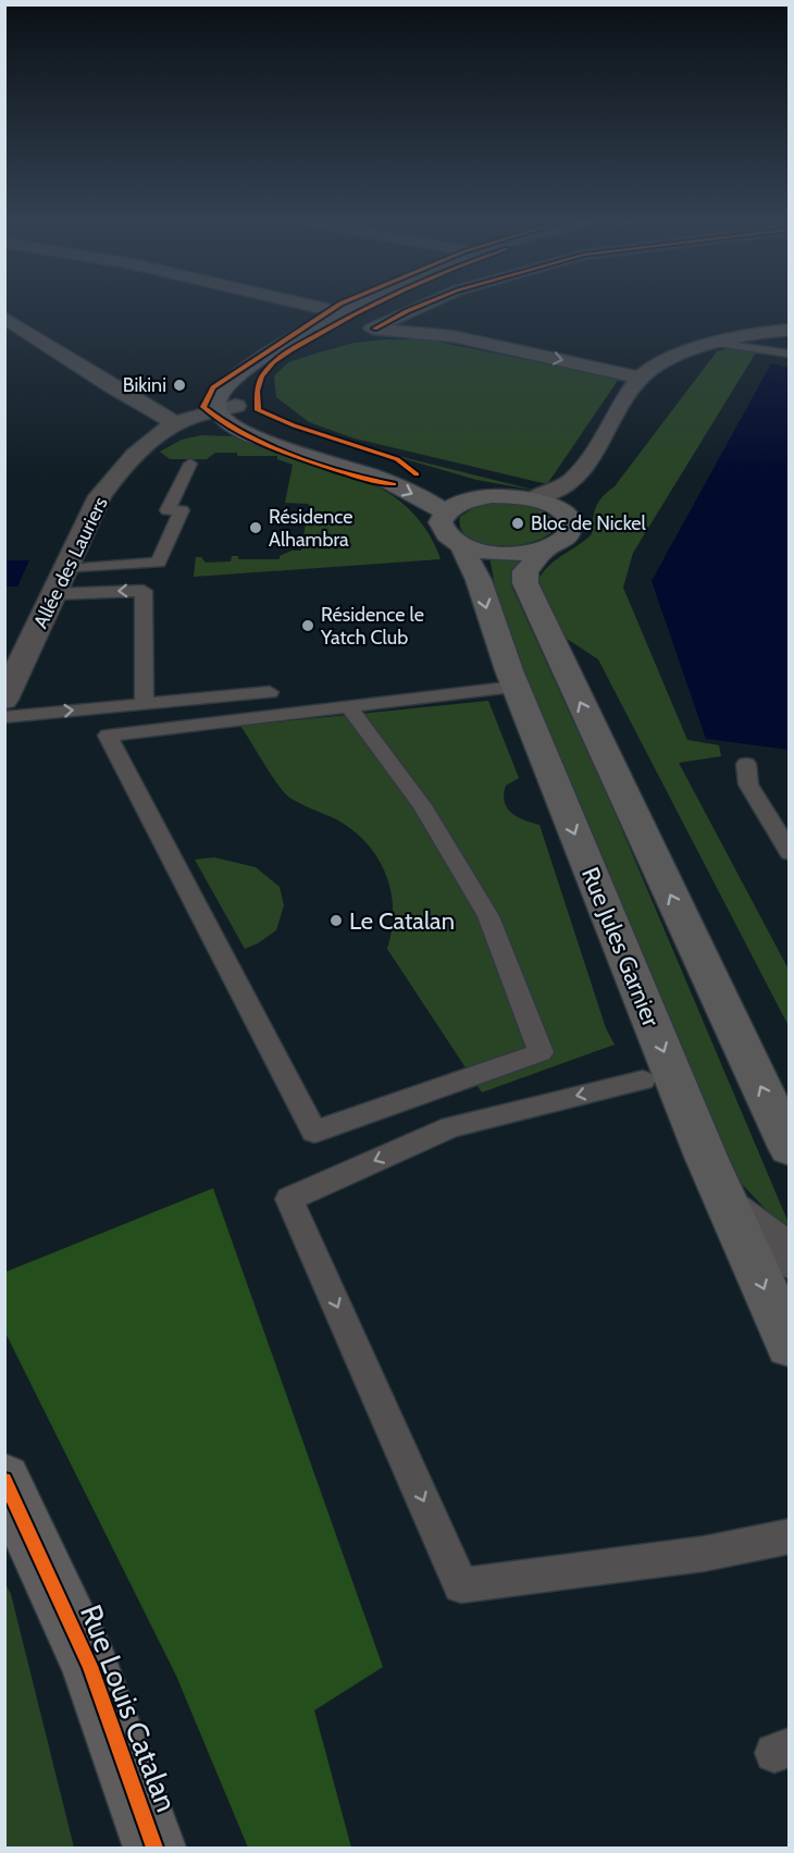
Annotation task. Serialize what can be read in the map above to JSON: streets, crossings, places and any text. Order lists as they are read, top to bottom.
{
  "streets": {
    "main road": ["Rue Jules Garnier"],
    "street": ["Allée des Lauriers", "Rue Louis Catalan"]
  },
  "places": [
    "Bikini",
    "Bloc de Nickel",
    "Résidence Alhambra",
    "Résidence le Yatch Club",
    "Le Catalan"
  ]
}
